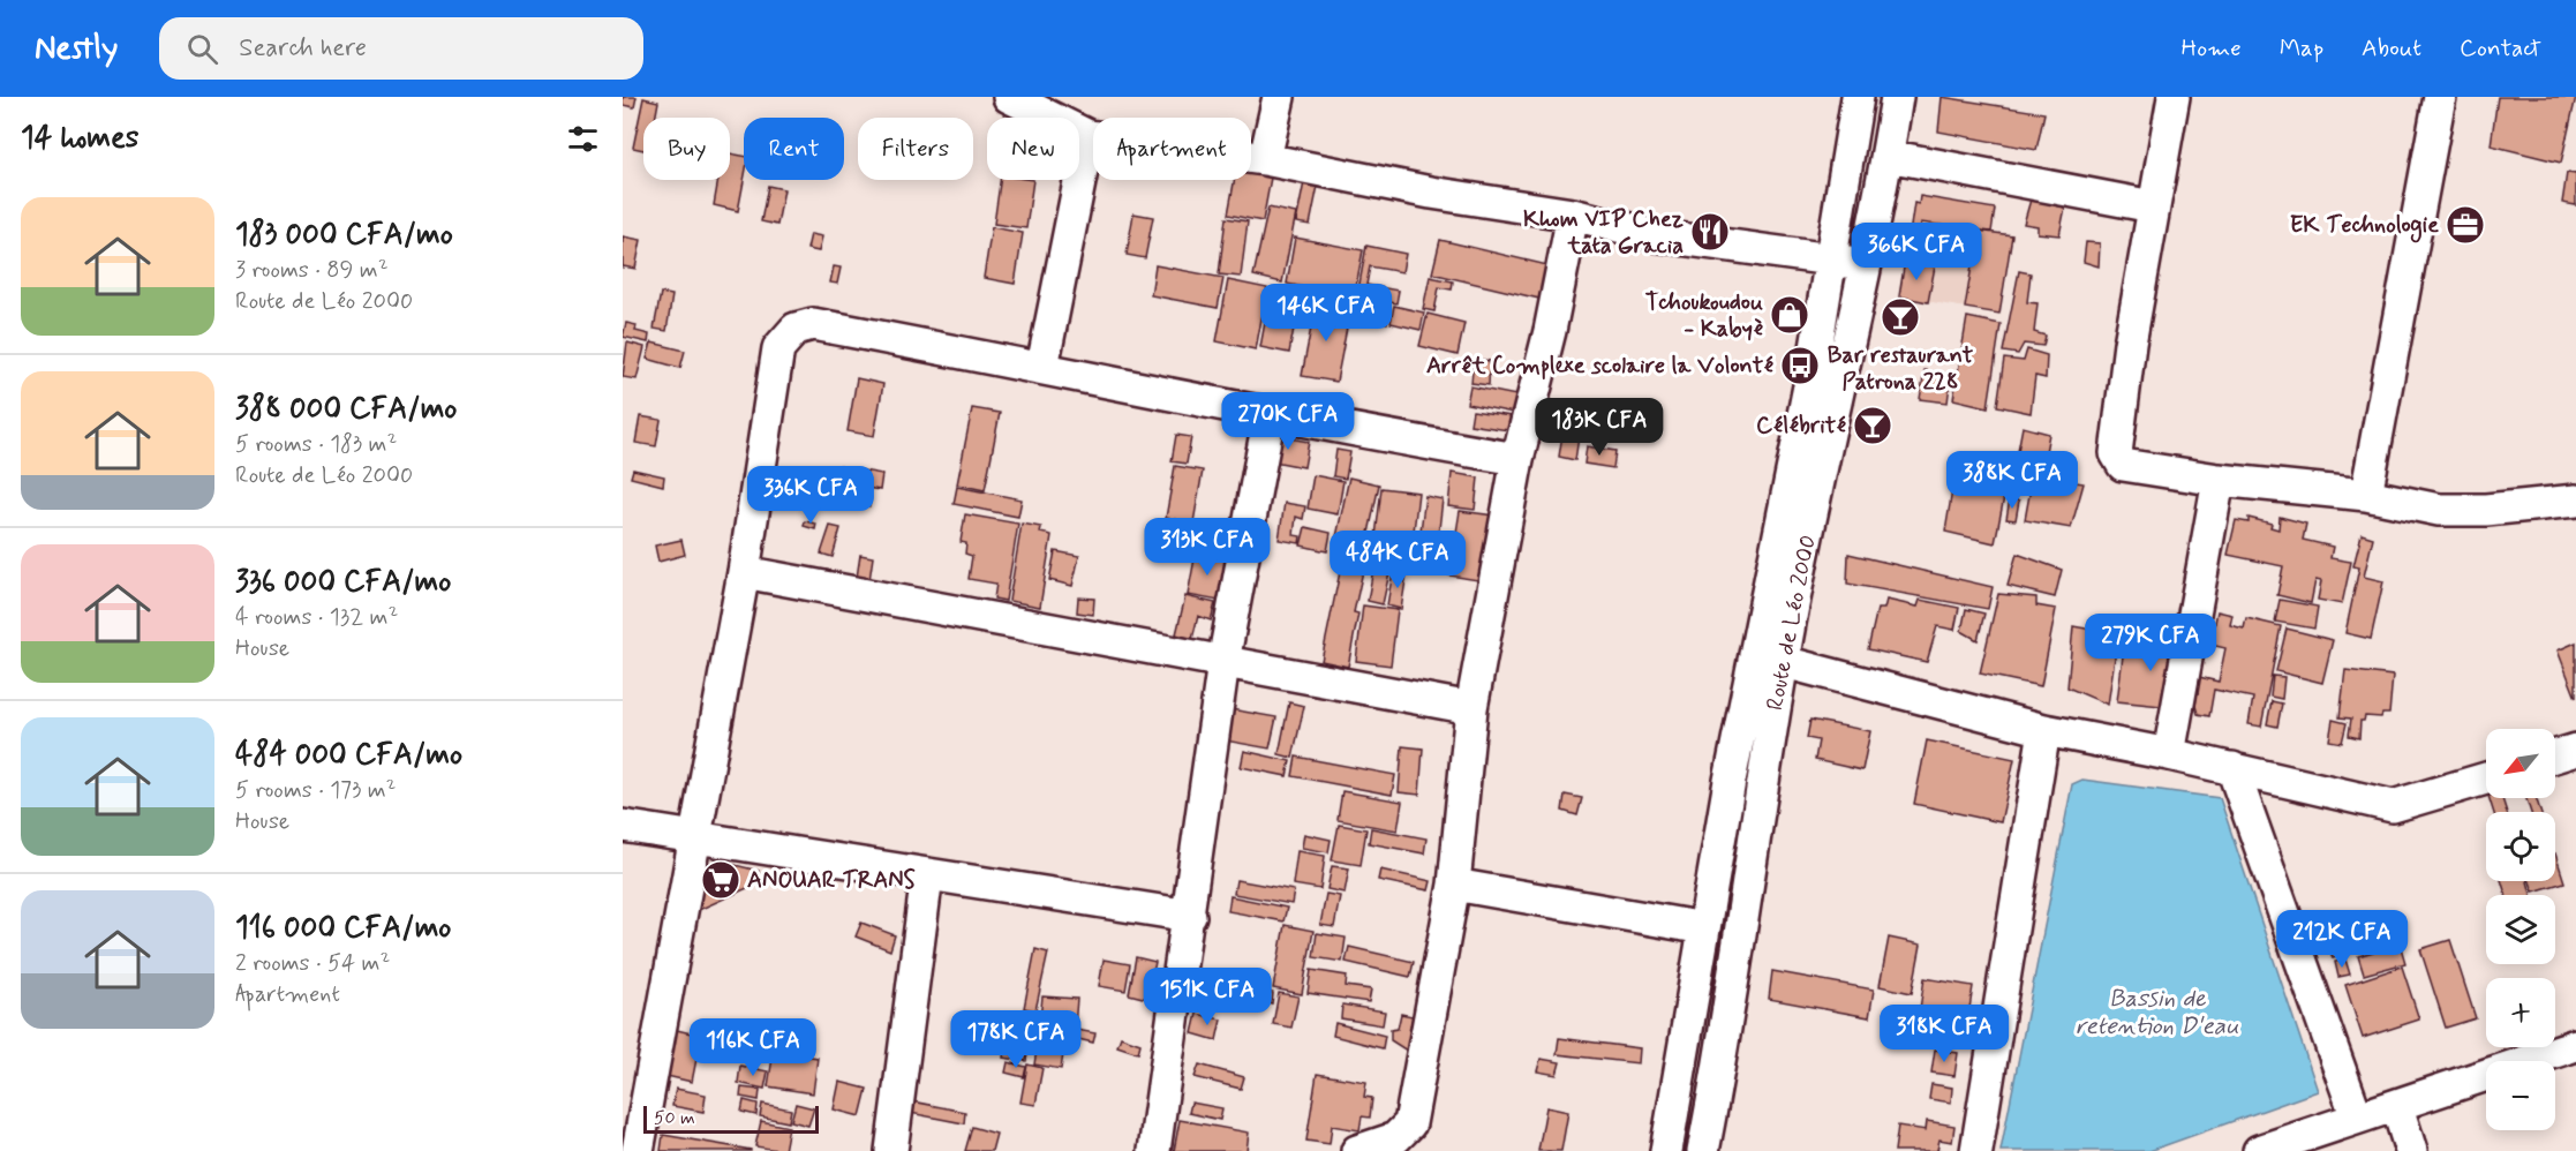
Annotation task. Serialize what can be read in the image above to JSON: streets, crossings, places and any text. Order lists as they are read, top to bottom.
{
  "streets": {
    "street": ["Route de Léo 2000"]
  },
  "water": ["Bassin de retention D'eau"],
  "places": {
    "office": ["EK Technologie"],
    "restaurant": ["Khom VIP Chez tata Gracia"],
    "shop": ["Tchoukoudou - Kabyè"],
    "bar": ["Bar restaurant Patrona 228", "Célébrité"],
    "bus stop": ["Arrêt Complexe scolaire la Volonté"],
    "supermarket": ["ANOUAR TRANS"]
  },
  "scale_bar": "50 m",
  "north": "bottom left",
  "page": {
    "header": "Nestly",
    "search": "Search here",
    "nav": [
      "Home",
      "Map",
      "About",
      "Contact"
    ],
    "heading": "14 homes",
    "chip": [
      "Buy",
      "Rent",
      "Filters",
      "New",
      "Apartment"
    ],
    "list": [
      {
        "name": "183 000 CFA/mo",
        "note": "3 rooms · 89 m² · Route de Léo 2000"
      },
      {
        "name": "388 000 CFA/mo",
        "note": "5 rooms · 183 m² · Route de Léo 2000"
      },
      {
        "name": "336 000 CFA/mo",
        "note": "4 rooms · 132 m² · House"
      },
      {
        "name": "484 000 CFA/mo",
        "note": "5 rooms · 173 m² · House"
      },
      {
        "name": "116 000 CFA/mo",
        "note": "2 rooms · 54 m² · Apartment"
      }
    ],
    "price": [
      "366K CFA",
      "146K CFA",
      "270K CFA",
      "183K CFA",
      "388K CFA",
      "336K CFA",
      "313K CFA",
      "484K CFA",
      "279K CFA",
      "212K CFA",
      "151K CFA",
      "318K CFA",
      "178K CFA",
      "116K CFA"
    ],
    "map_buttons": ["+", "−"],
    "scale": "50 m"
  }
}
